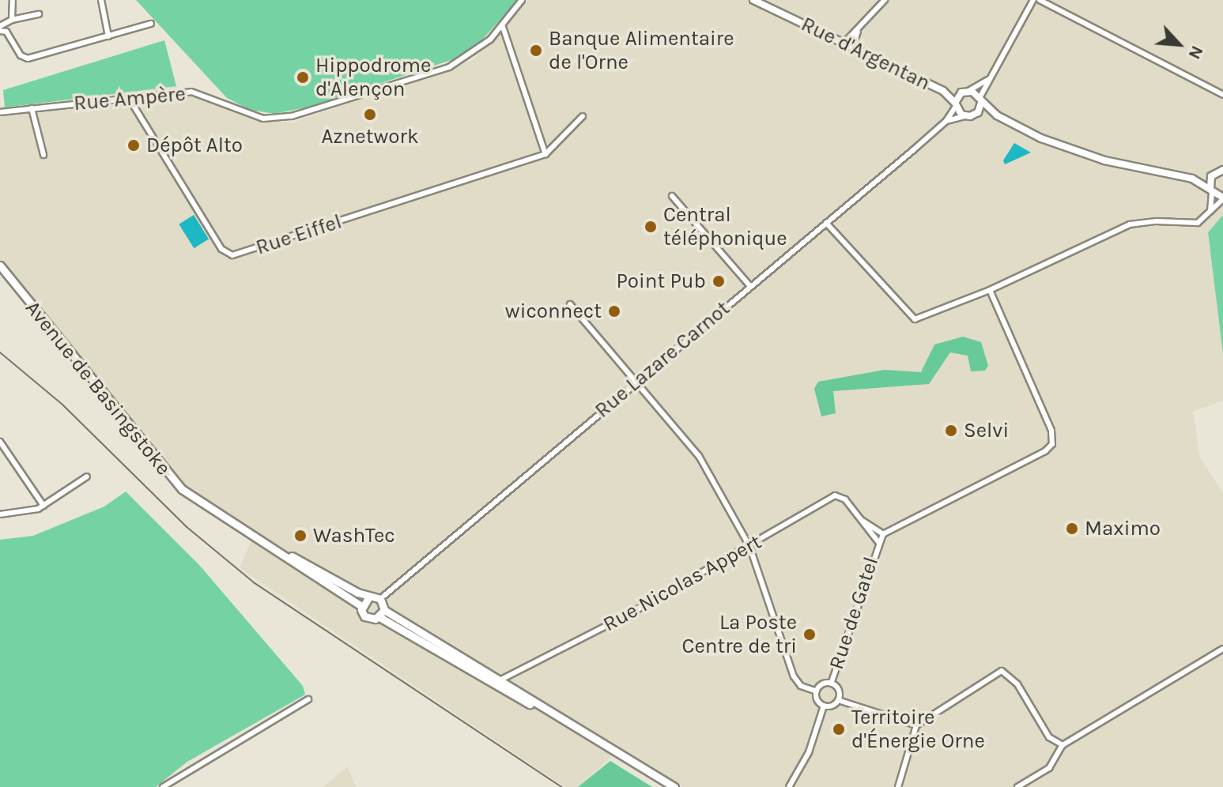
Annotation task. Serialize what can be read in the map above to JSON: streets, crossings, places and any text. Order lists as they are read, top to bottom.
{
  "streets": {
    "main road": ["Rue d'Argentan", "Avenue de Basingstoke"],
    "street": [
      "Rue Ampère",
      "Rue Eiffel",
      "Rue Lazare Carnot",
      "Rue Nicolas Appert",
      "Rue de Gatel"
    ]
  },
  "crossings": [
    ["Rue d'Argentan", "Rue Lazare Carnot"],
    ["Rue Ampère", "Rue Eiffel"],
    ["Rue Lazare Carnot", "Avenue de Basingstoke"],
    ["Rue Nicolas Appert", "Rue de Gatel"]
  ],
  "places": [
    "Banque Alimentaire de l'Orne",
    "Hippodrome d'Alençon",
    "Aznetwork",
    "Dépôt Alto",
    "Central téléphonique",
    "Point Pub",
    "wiconnect",
    "Selvi",
    "Maximo",
    "WashTec",
    "La Poste Centre de tri",
    "Territoire d'Énergie Orne"
  ],
  "north": "bottom right"
}
